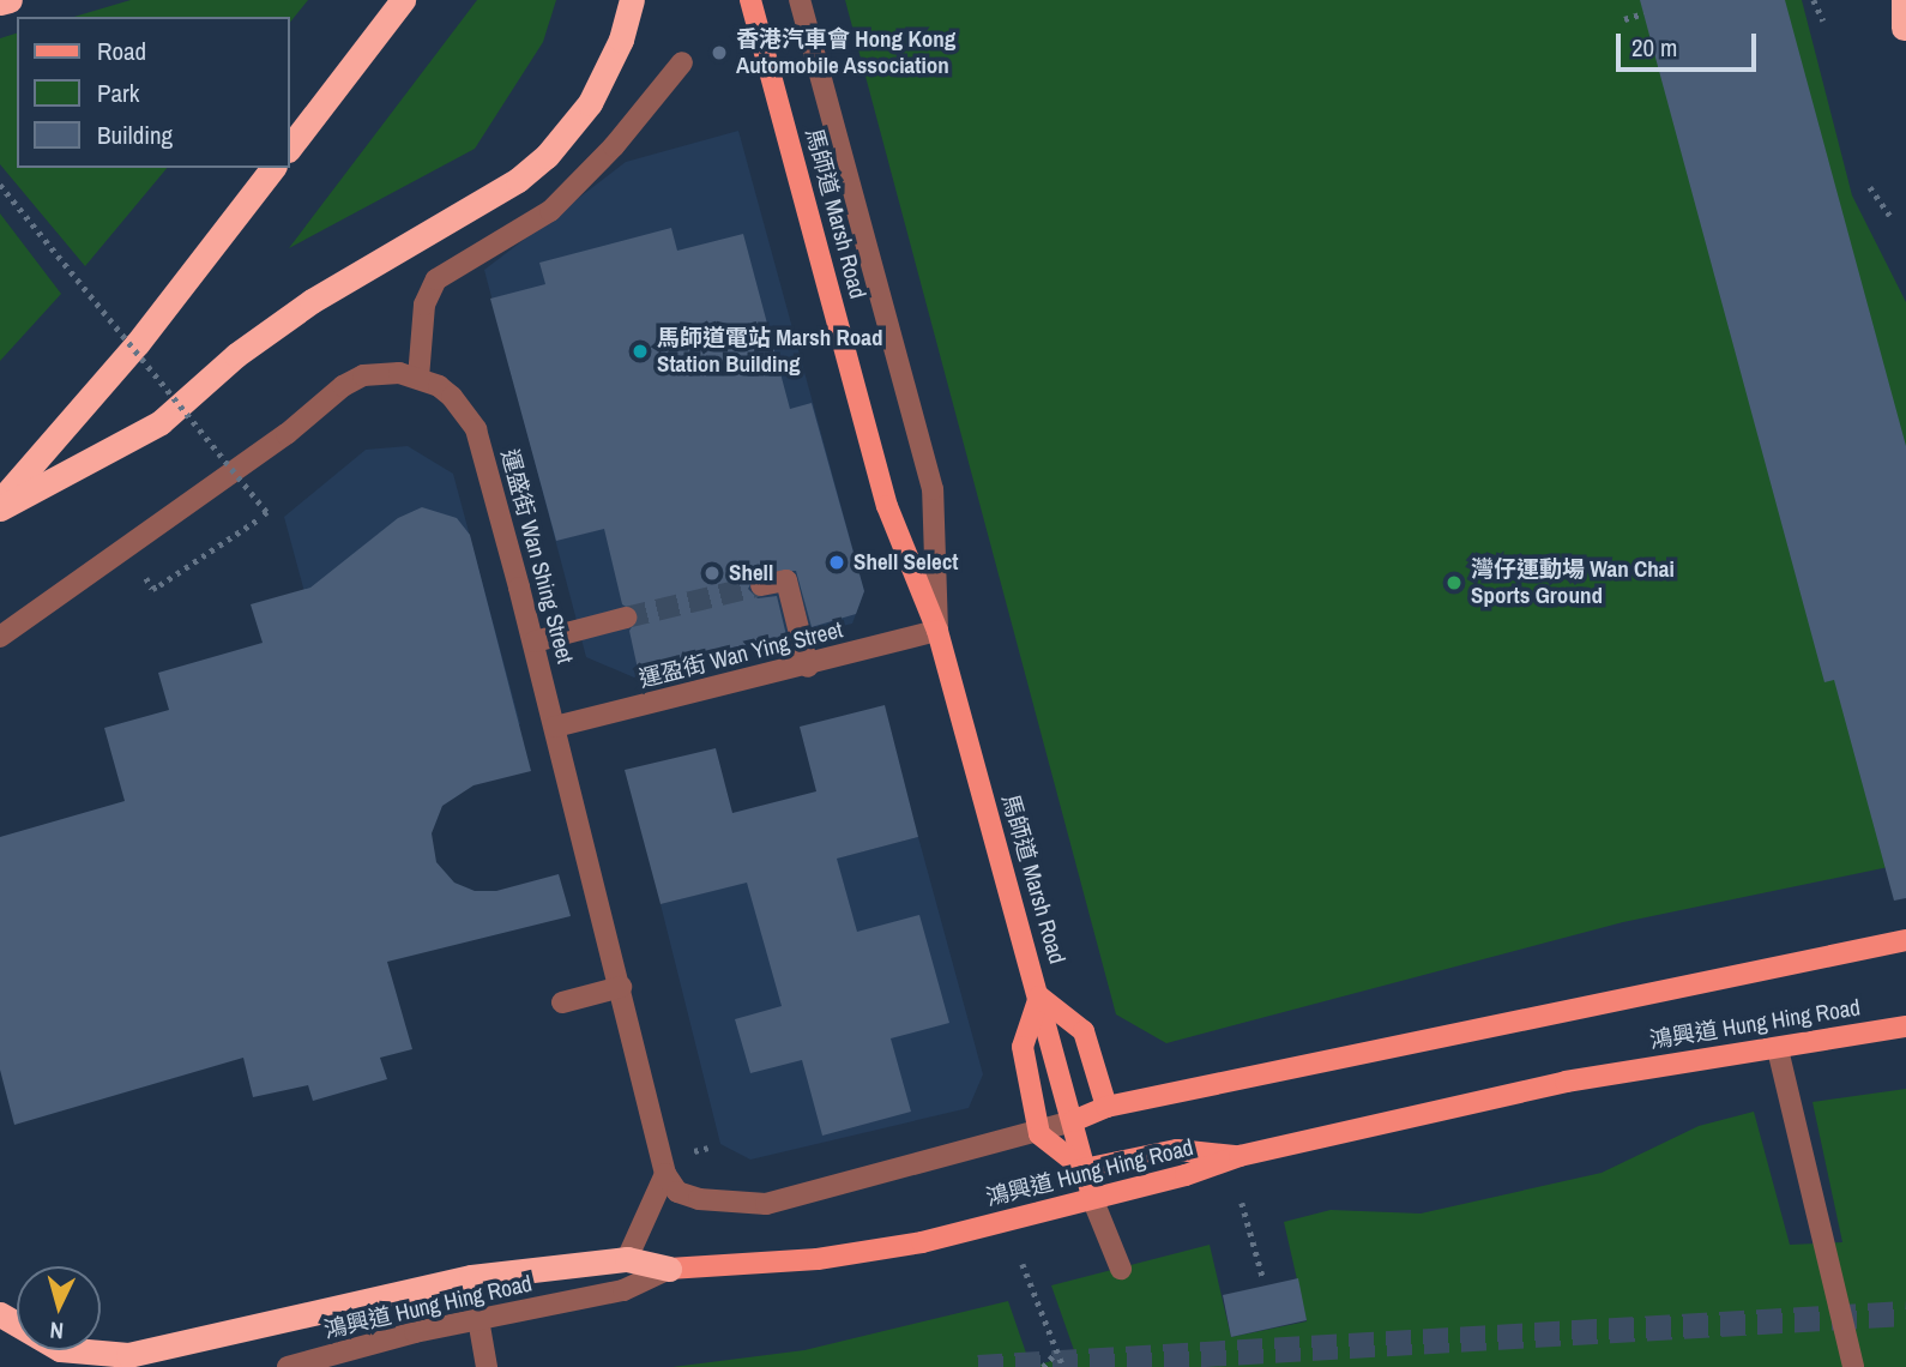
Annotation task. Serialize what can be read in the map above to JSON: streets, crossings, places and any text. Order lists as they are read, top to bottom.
{
  "streets": {
    "main road": ["馬師道 Marsh Road", "鴻興道 Hung Hing Road"],
    "street": ["運盛街 Wan Shing Street", "運盈街 Wan Ying Street"]
  },
  "crossings": [
    ["馬師道 Marsh Road", "運盈街 Wan Ying Street"],
    ["馬師道 Marsh Road", "鴻興道 Hung Hing Road"],
    ["運盛街 Wan Shing Street", "運盈街 Wan Ying Street"],
    ["運盛街 Wan Shing Street", "鴻興道 Hung Hing Road"]
  ],
  "places": [
    "香港汽車會 Hong Kong Automobile Association",
    "馬師道電站 Marsh Road Station Building",
    "Shell Select",
    "Shell",
    "灣仔運動場 Wan Chai Sports Ground"
  ],
  "legend": ["Road", "Park", "Building"],
  "scale_bar": "20 m",
  "north": "bottom"
}
